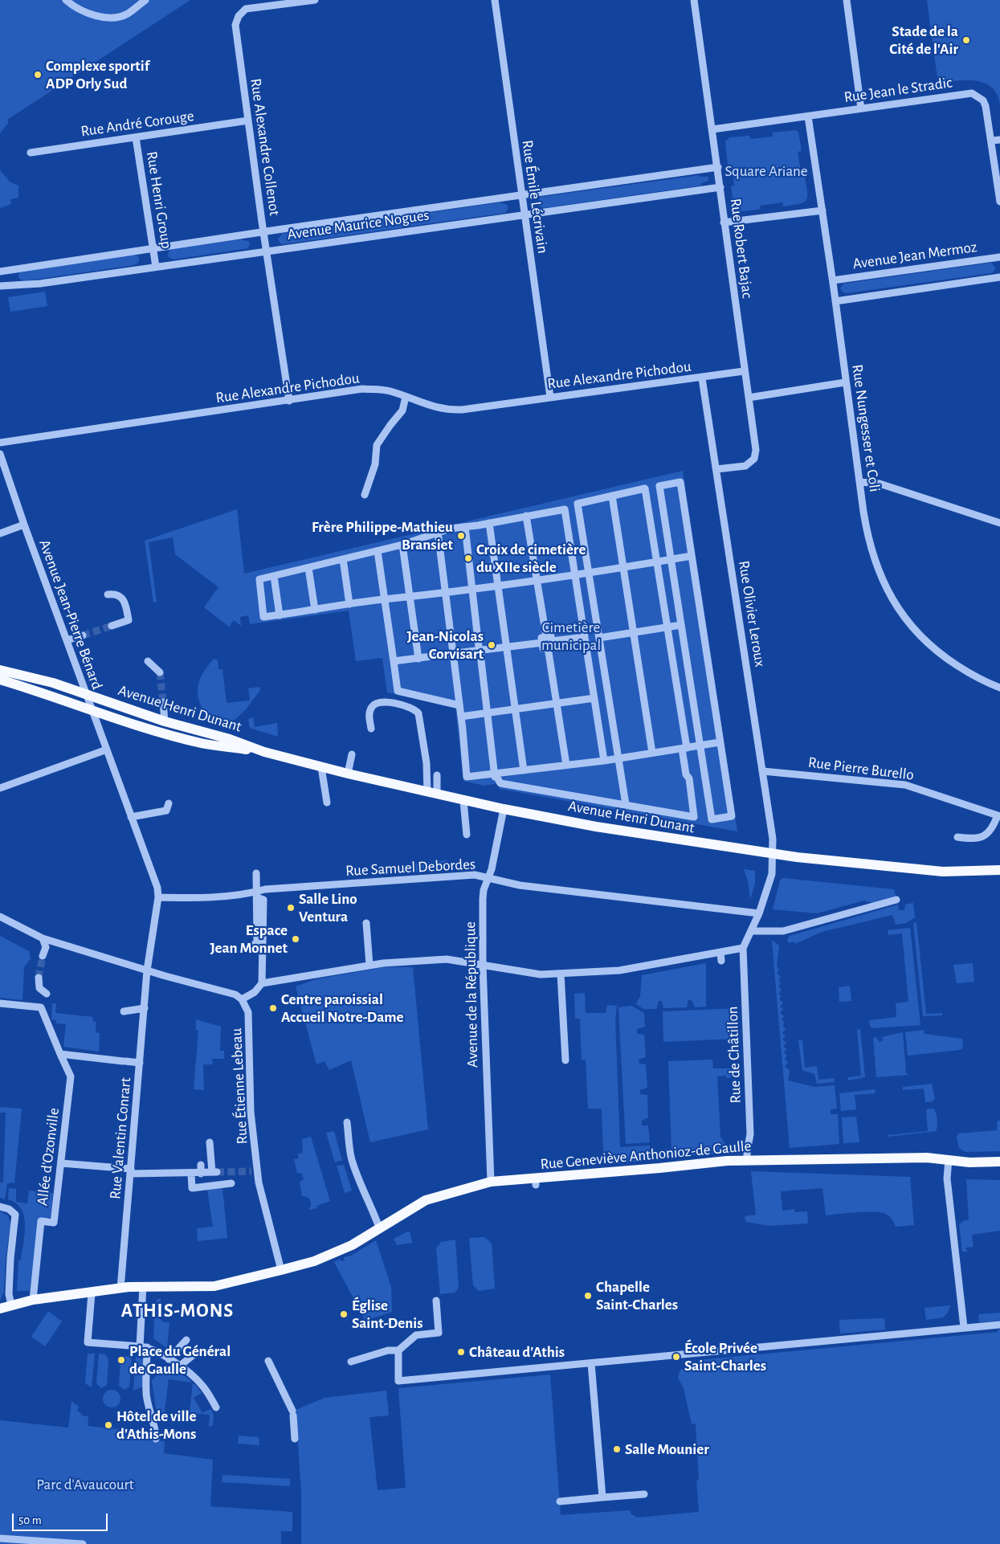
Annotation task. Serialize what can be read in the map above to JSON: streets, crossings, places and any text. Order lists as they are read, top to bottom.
{
  "streets": {
    "main road": ["Avenue Henri Dunant", "Rue Geneviève Anthonioz-de Gaulle"],
    "street": [
      "Rue Jean le Stradic",
      "Rue André Corouge",
      "Rue Alexandre Collenot",
      "Rue Émile Lécrivain",
      "Rue Henri Group",
      "Avenue Maurice Nogues",
      "Rue Robert Bajac",
      "Avenue Jean Mermoz",
      "Rue Alexandre Pichodou",
      "Rue Nungesser et Coli",
      "Rue Olivier Leroux",
      "Avenue Jean-Pierre Bénard",
      "Rue Pierre Burello",
      "Rue Samuel Debordes",
      "Avenue de la République",
      "Rue de Châtillon",
      "Rue Étienne Lebeau",
      "Rue Valentin Conrart",
      "Allée d'Ozonville"
    ]
  },
  "crossings": [
    ["Rue Jean le Stradic", "Rue Robert Bajac"],
    ["Rue Jean le Stradic", "Rue Nungesser et Coli"],
    ["Rue André Corouge", "Rue Alexandre Collenot"],
    ["Rue André Corouge", "Rue Henri Group"],
    ["Rue Alexandre Collenot", "Avenue Maurice Nogues"],
    ["Rue Alexandre Collenot", "Rue Alexandre Pichodou"],
    ["Rue Émile Lécrivain", "Avenue Maurice Nogues"],
    ["Rue Émile Lécrivain", "Rue Alexandre Pichodou"],
    ["Rue Henri Group", "Avenue Maurice Nogues"],
    ["Avenue Maurice Nogues", "Rue Robert Bajac"],
    ["Rue Robert Bajac", "Rue Alexandre Pichodou"],
    ["Rue Robert Bajac", "Rue Olivier Leroux"],
    ["Avenue Jean Mermoz", "Rue Nungesser et Coli"],
    ["Rue Alexandre Pichodou", "Rue Olivier Leroux"],
    ["Rue Olivier Leroux", "Avenue Henri Dunant"],
    ["Rue Olivier Leroux", "Rue Pierre Burello"],
    ["Rue Olivier Leroux", "Rue Samuel Debordes"],
    ["Rue Olivier Leroux", "Rue de Châtillon"],
    ["Avenue Jean-Pierre Bénard", "Avenue Henri Dunant"],
    ["Avenue Jean-Pierre Bénard", "Rue Samuel Debordes"],
    ["Avenue Jean-Pierre Bénard", "Rue Valentin Conrart"],
    ["Avenue Henri Dunant", "Avenue de la République"],
    ["Rue Samuel Debordes", "Avenue de la République"],
    ["Rue Samuel Debordes", "Rue Valentin Conrart"],
    ["Avenue de la République", "Rue Geneviève Anthonioz-de Gaulle"],
    ["Rue de Châtillon", "Rue Geneviève Anthonioz-de Gaulle"],
    ["Rue Étienne Lebeau", "Rue Geneviève Anthonioz-de Gaulle"],
    ["Rue Valentin Conrart", "Rue Geneviève Anthonioz-de Gaulle"],
    ["Rue Geneviève Anthonioz-de Gaulle", "Allée d'Ozonville"]
  ],
  "districts": ["ATHIS-MONS"],
  "parks": ["Square Ariane", "Cimetière municipal", "Parc d'Avaucourt"],
  "places": [
    "Stade de la Cité de l'Air",
    "Complexe sportif ADP Orly Sud",
    "Frère Philippe-Mathieu Bransiet",
    "Croix de cimetière du XIIe siècle",
    "Jean-Nicolas Corvisart",
    "Salle Lino Ventura",
    "Espace Jean Monnet",
    "Centre paroissial Accueil Notre-Dame",
    "Chapelle Saint-Charles",
    "Église Saint-Denis",
    "Château d'Athis",
    "École Privée Saint-Charles",
    "Place du Général de Gaulle",
    "Hôtel de ville d'Athis-Mons",
    "Salle Mounier"
  ],
  "scale_bar": "50 m"
}
